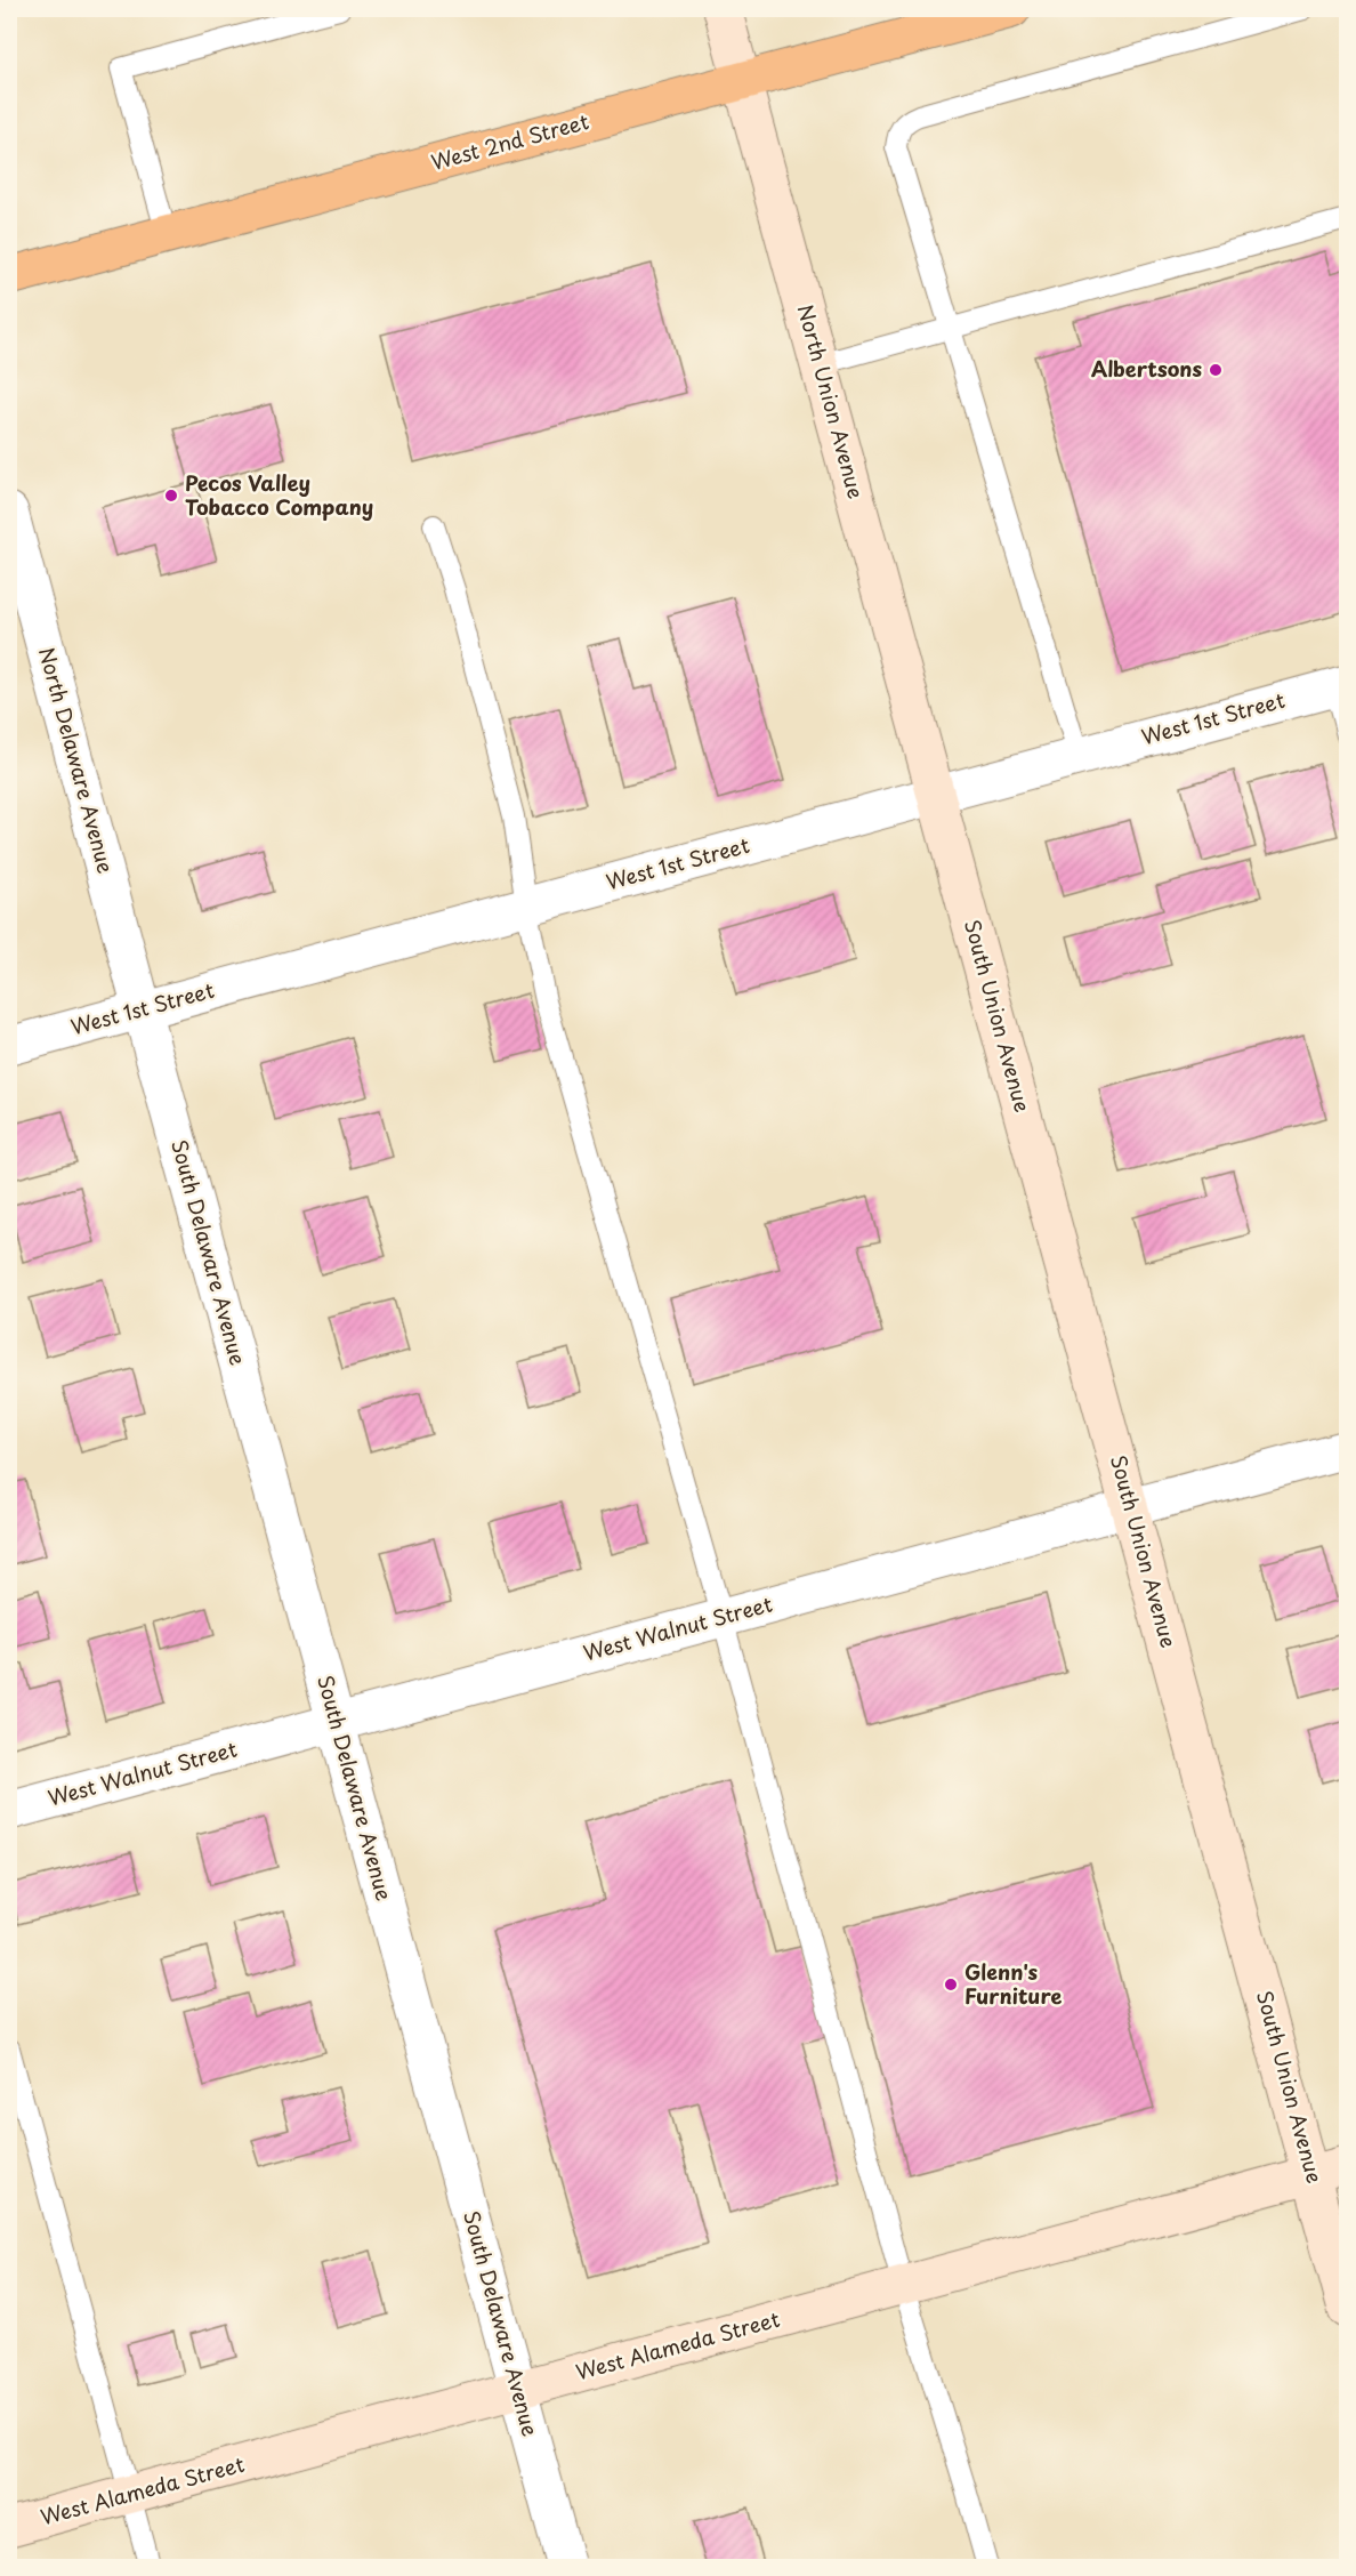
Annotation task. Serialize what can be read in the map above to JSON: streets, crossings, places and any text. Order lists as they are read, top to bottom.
{
  "streets": {
    "main road": [
      "West 2nd Street",
      "North Union Avenue",
      "South Union Avenue",
      "West Alameda Street"
    ],
    "street": [
      "West 1st Street",
      "North Delaware Avenue",
      "South Delaware Avenue",
      "West Walnut Street"
    ]
  },
  "crossings": [
    ["West 2nd Street", "North Union Avenue"],
    ["North Union Avenue", "West 1st Street"],
    ["North Union Avenue", "South Union Avenue"],
    ["West 1st Street", "North Delaware Avenue"],
    ["West 1st Street", "South Union Avenue"],
    ["West 1st Street", "South Delaware Avenue"],
    ["North Delaware Avenue", "South Delaware Avenue"],
    ["South Union Avenue", "West Walnut Street"],
    ["South Union Avenue", "West Alameda Street"],
    ["South Delaware Avenue", "West Walnut Street"],
    ["South Delaware Avenue", "West Alameda Street"]
  ],
  "places": ["Albertsons", "Pecos Valley Tobacco Company", "Glenn's Furniture"]
}
